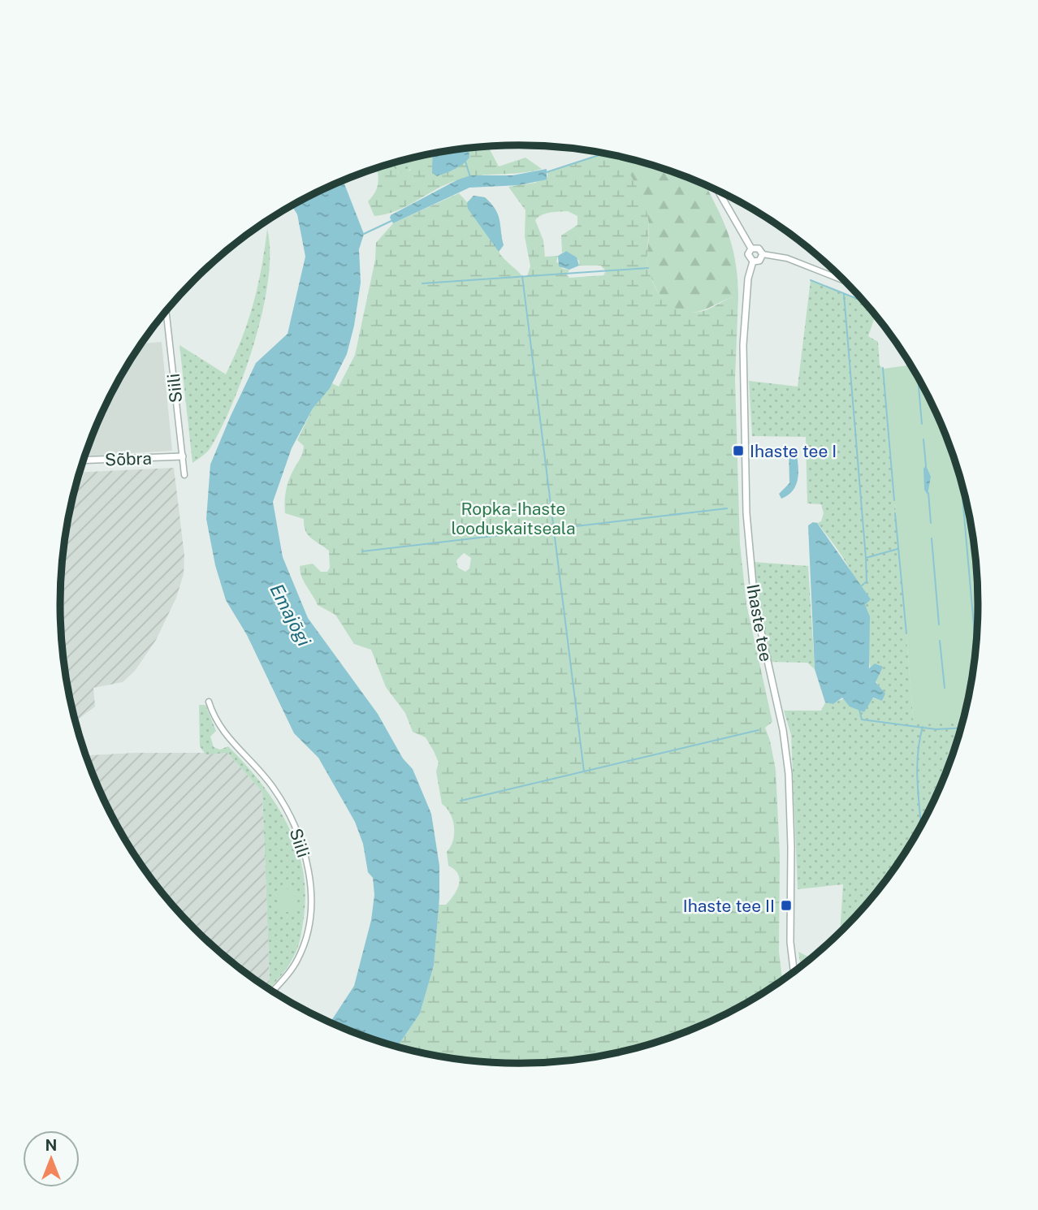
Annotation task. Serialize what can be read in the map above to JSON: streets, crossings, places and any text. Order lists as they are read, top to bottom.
{
  "streets": {
    "street": ["Siili", "Sõbra", "Ihaste tee"]
  },
  "crossings": [
    ["Siili", "Sõbra"]
  ],
  "water": ["Emajõgi"],
  "parks": ["Ropka-Ihaste looduskaitseala"],
  "places": {
    "transit": ["Ihaste tee I", "Ihaste tee II"]
  },
  "north": "top"
}
